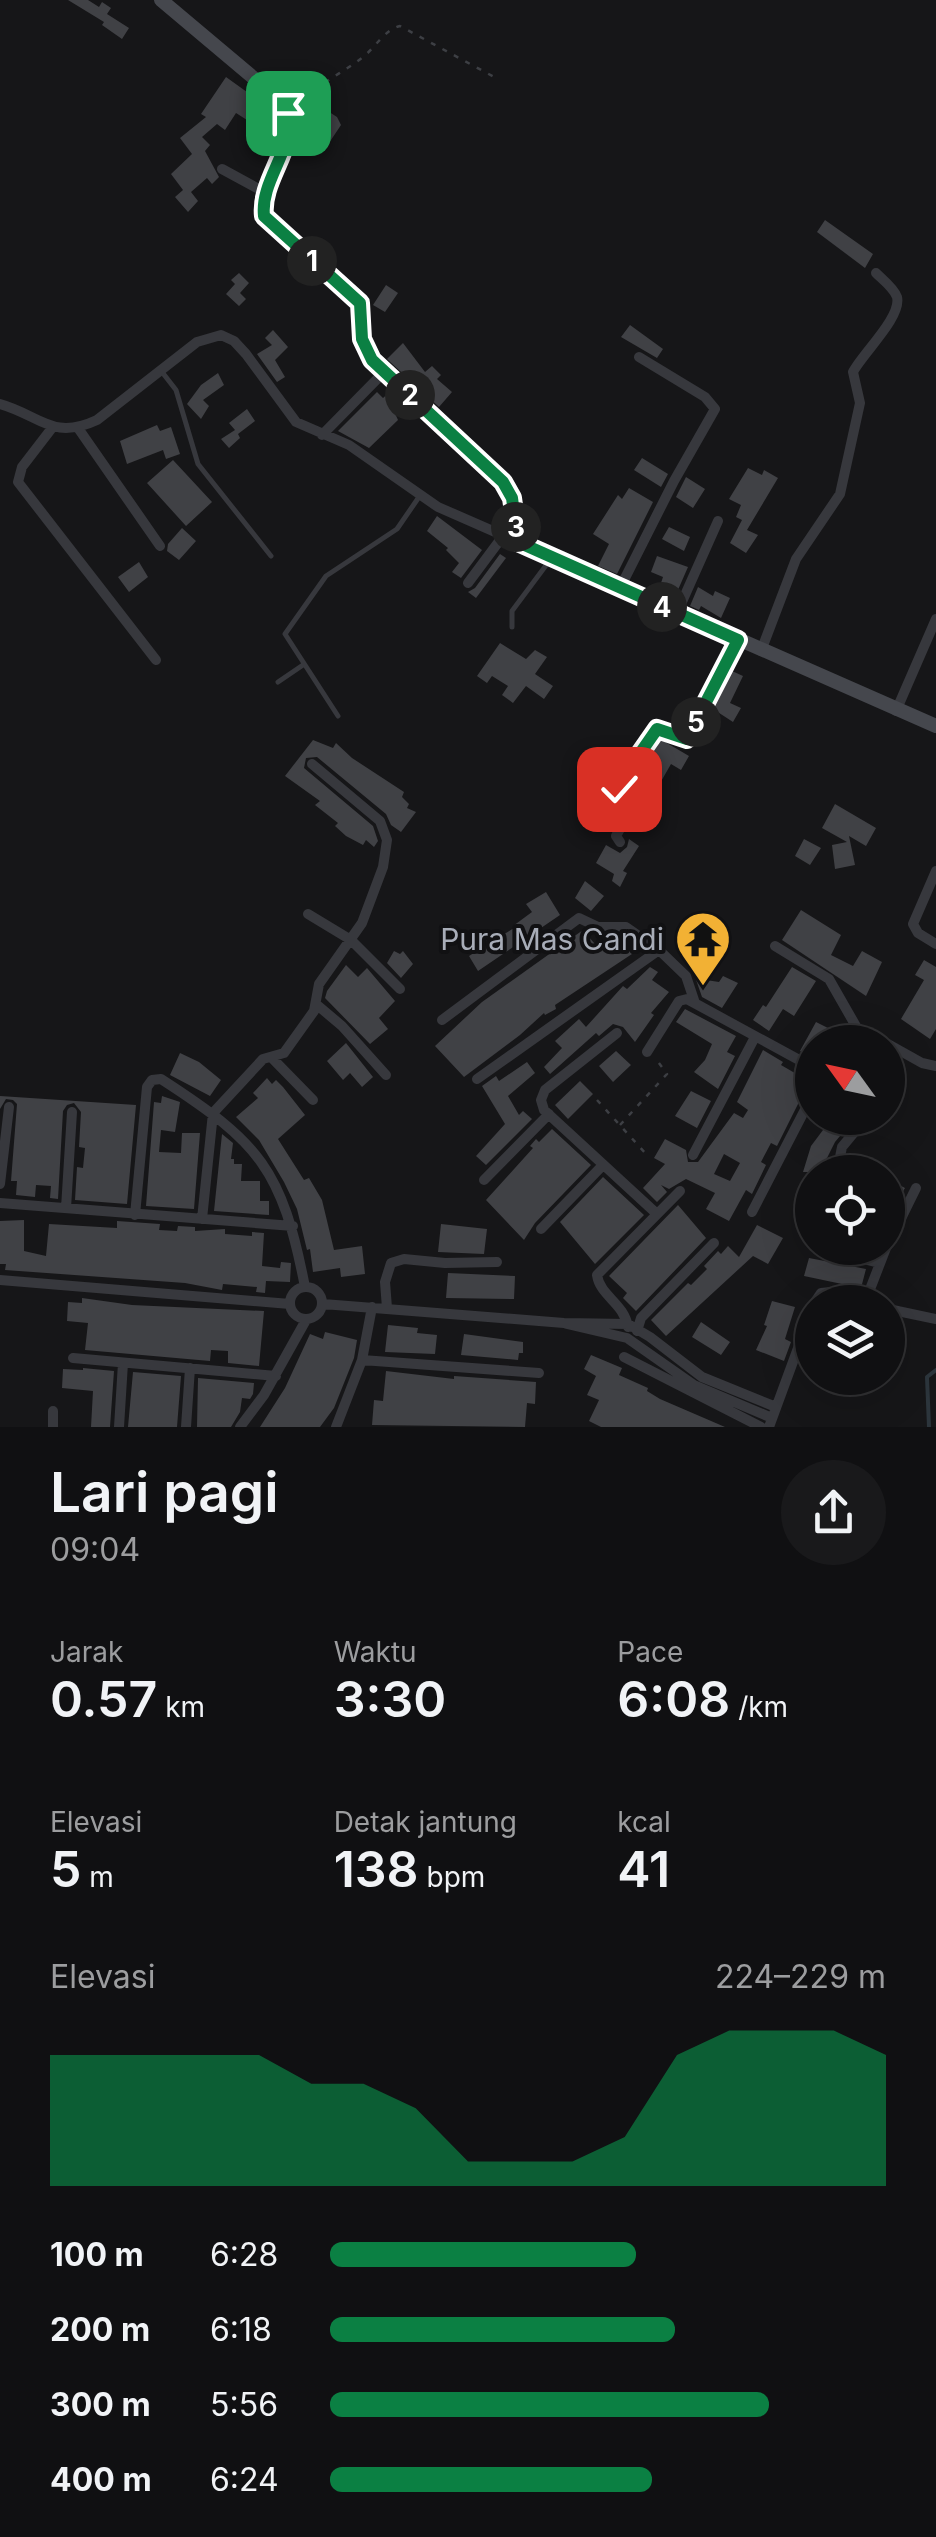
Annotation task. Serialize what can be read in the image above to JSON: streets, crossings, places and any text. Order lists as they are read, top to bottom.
{
  "places": {
    "temple": ["Pura Mas Candi"]
  },
  "north": "top left",
  "page": {
    "pins": [
      "1",
      "2",
      "3",
      "4",
      "5"
    ],
    "heading": ["Lari pagi", "09:04"],
    "stats": [
      ["Jarak", "0.57 km"],
      ["Waktu", "3:30"],
      ["Pace", "6:08 /km"],
      ["Elevasi", "5 m"],
      ["Detak jantung", "138 bpm"],
      ["kcal", "41"]
    ],
    "chart": ["Elevasi", "224–229 m"],
    "list": [
      {
        "name": "100 m",
        "note": "6:28"
      },
      {
        "name": "200 m",
        "note": "6:18"
      },
      {
        "name": "300 m",
        "note": "5:56"
      },
      {
        "name": "400 m",
        "note": "6:24"
      }
    ]
  }
}
